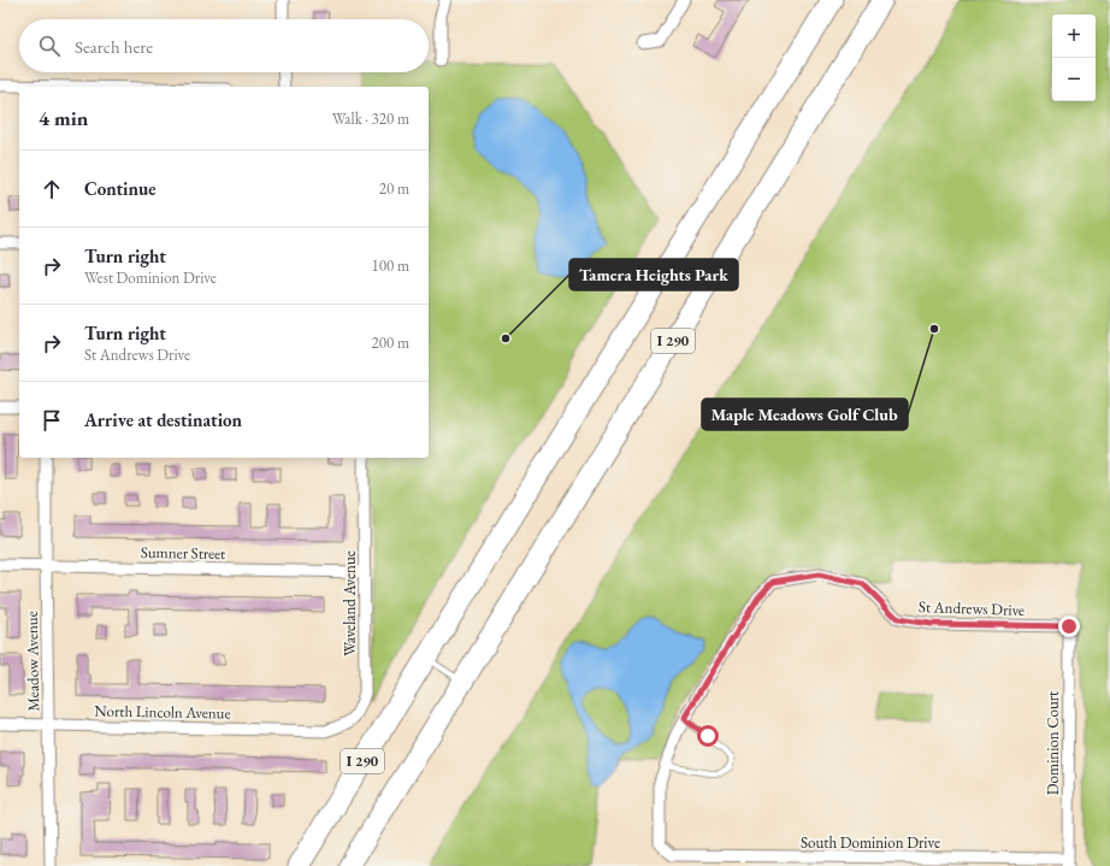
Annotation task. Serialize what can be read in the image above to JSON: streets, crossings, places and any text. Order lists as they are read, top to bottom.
{
  "streets": {
    "highway": ["I 290"],
    "street": [
      "Sumner Street",
      "Waveland Avenue",
      "St Andrews Drive",
      "Meadow Avenue",
      "North Lincoln Avenue",
      "Dominion Court",
      "South Dominion Drive"
    ]
  },
  "crossings": [
    ["Sumner Street", "Waveland Avenue"],
    ["Sumner Street", "Meadow Avenue"],
    ["Waveland Avenue", "North Lincoln Avenue"],
    ["St Andrews Drive", "Dominion Court"],
    ["Meadow Avenue", "North Lincoln Avenue"],
    ["Dominion Court", "South Dominion Drive"]
  ],
  "places": ["Maple Meadows Golf Club", "Tamera Heights Park"],
  "page": {
    "map_buttons": ["+", "−"],
    "search": "Search here",
    "heading": ["4 min", "Walk · 320 m"],
    "list": [
      ["Continue", "20 m"],
      ["Turn right", "West Dominion Drive", "100 m"],
      ["Turn right", "St Andrews Drive", "200 m"],
      "Arrive at destination"
    ]
  }
}
